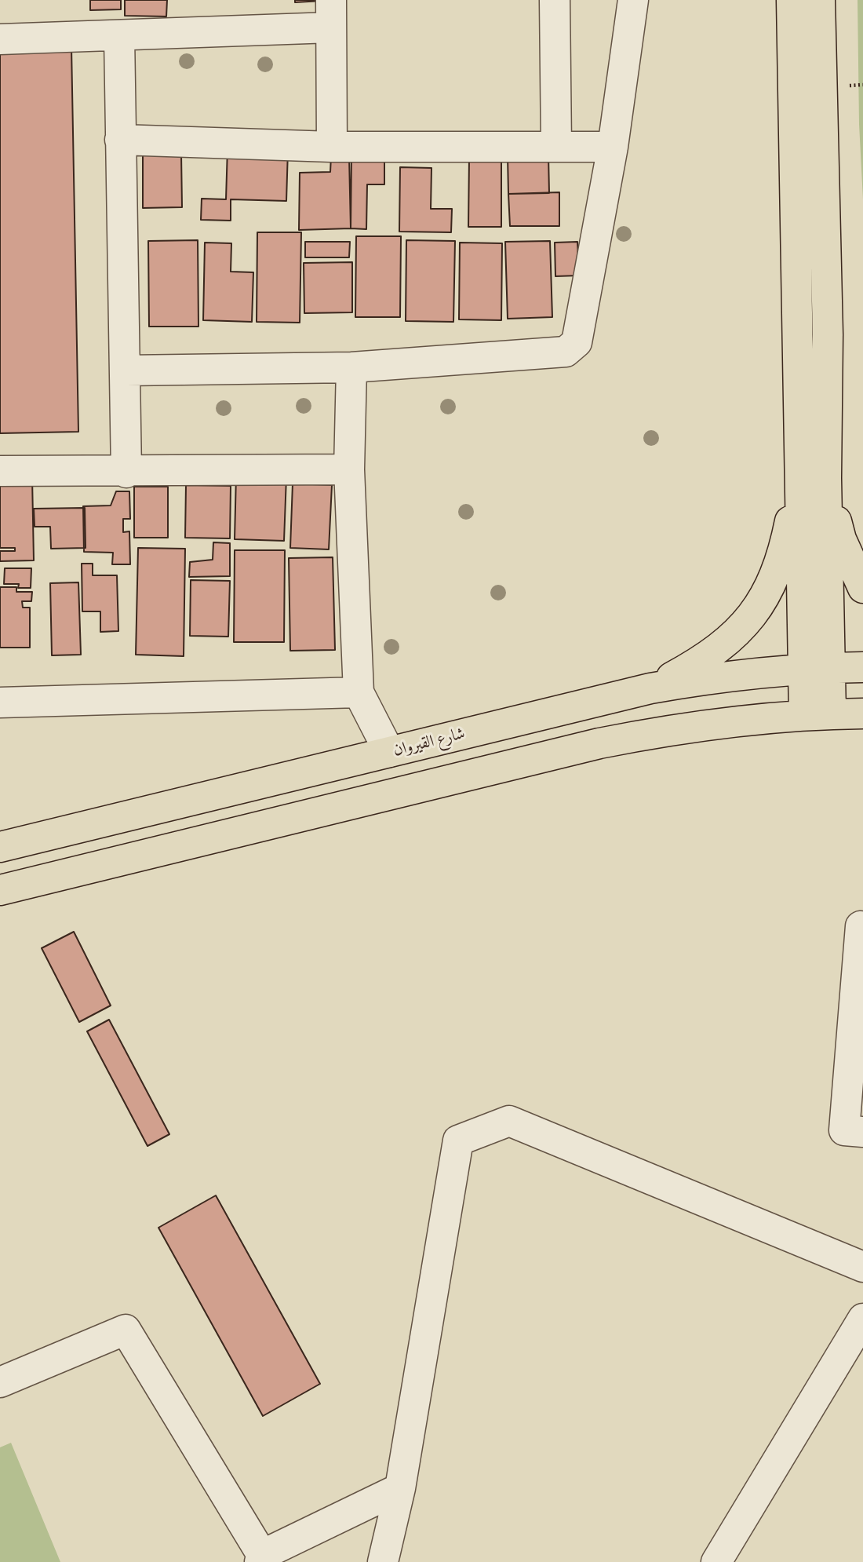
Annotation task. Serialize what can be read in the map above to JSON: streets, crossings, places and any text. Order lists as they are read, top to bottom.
{
  "streets": {
    "main road": ["شارع القيروان"]
  }
}
